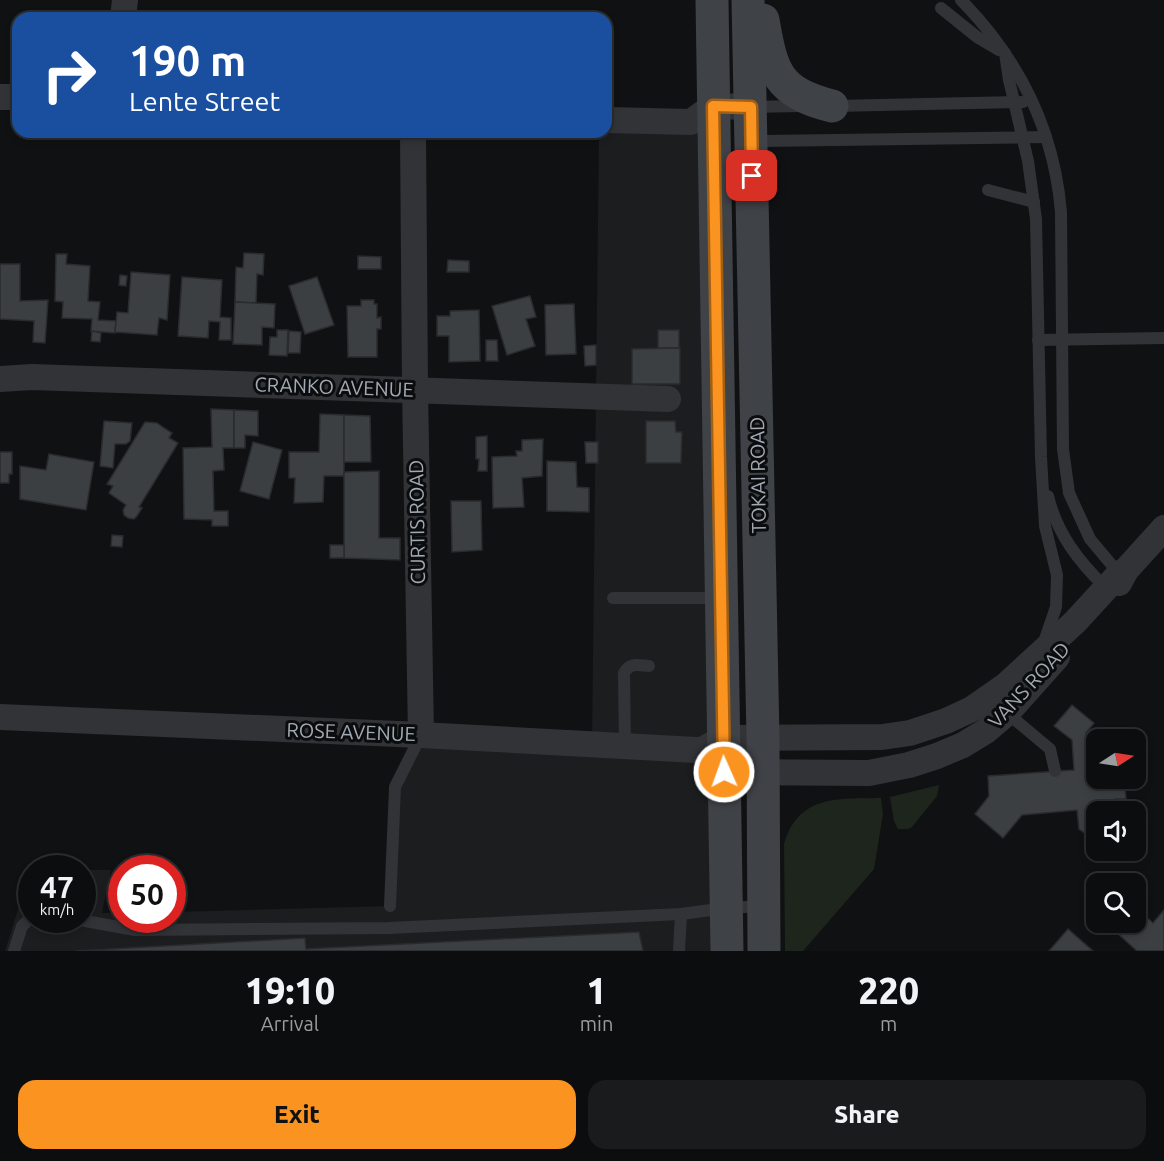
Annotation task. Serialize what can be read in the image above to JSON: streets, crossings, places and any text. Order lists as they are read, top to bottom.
{
  "streets": {
    "main road": ["TOKAI ROAD"],
    "street": [
      "CRANKO AVENUE",
      "CURTIS ROAD",
      "VANS ROAD",
      "ROSE AVENUE"
    ]
  },
  "crossings": [
    ["CRANKO AVENUE", "CURTIS ROAD"],
    ["TOKAI ROAD", "VANS ROAD"],
    ["TOKAI ROAD", "ROSE AVENUE"],
    ["CURTIS ROAD", "ROSE AVENUE"],
    ["VANS ROAD", "ROSE AVENUE"]
  ],
  "north": "right",
  "page": {
    "turn": ["190 m", "Lente Street"],
    "speed": "47 km/h",
    "limit": "50",
    "eta": [
      "19:10",
      "Arrival",
      "1",
      "min",
      "220",
      "m"
    ],
    "buttons": ["Exit", "Share"]
  }
}
